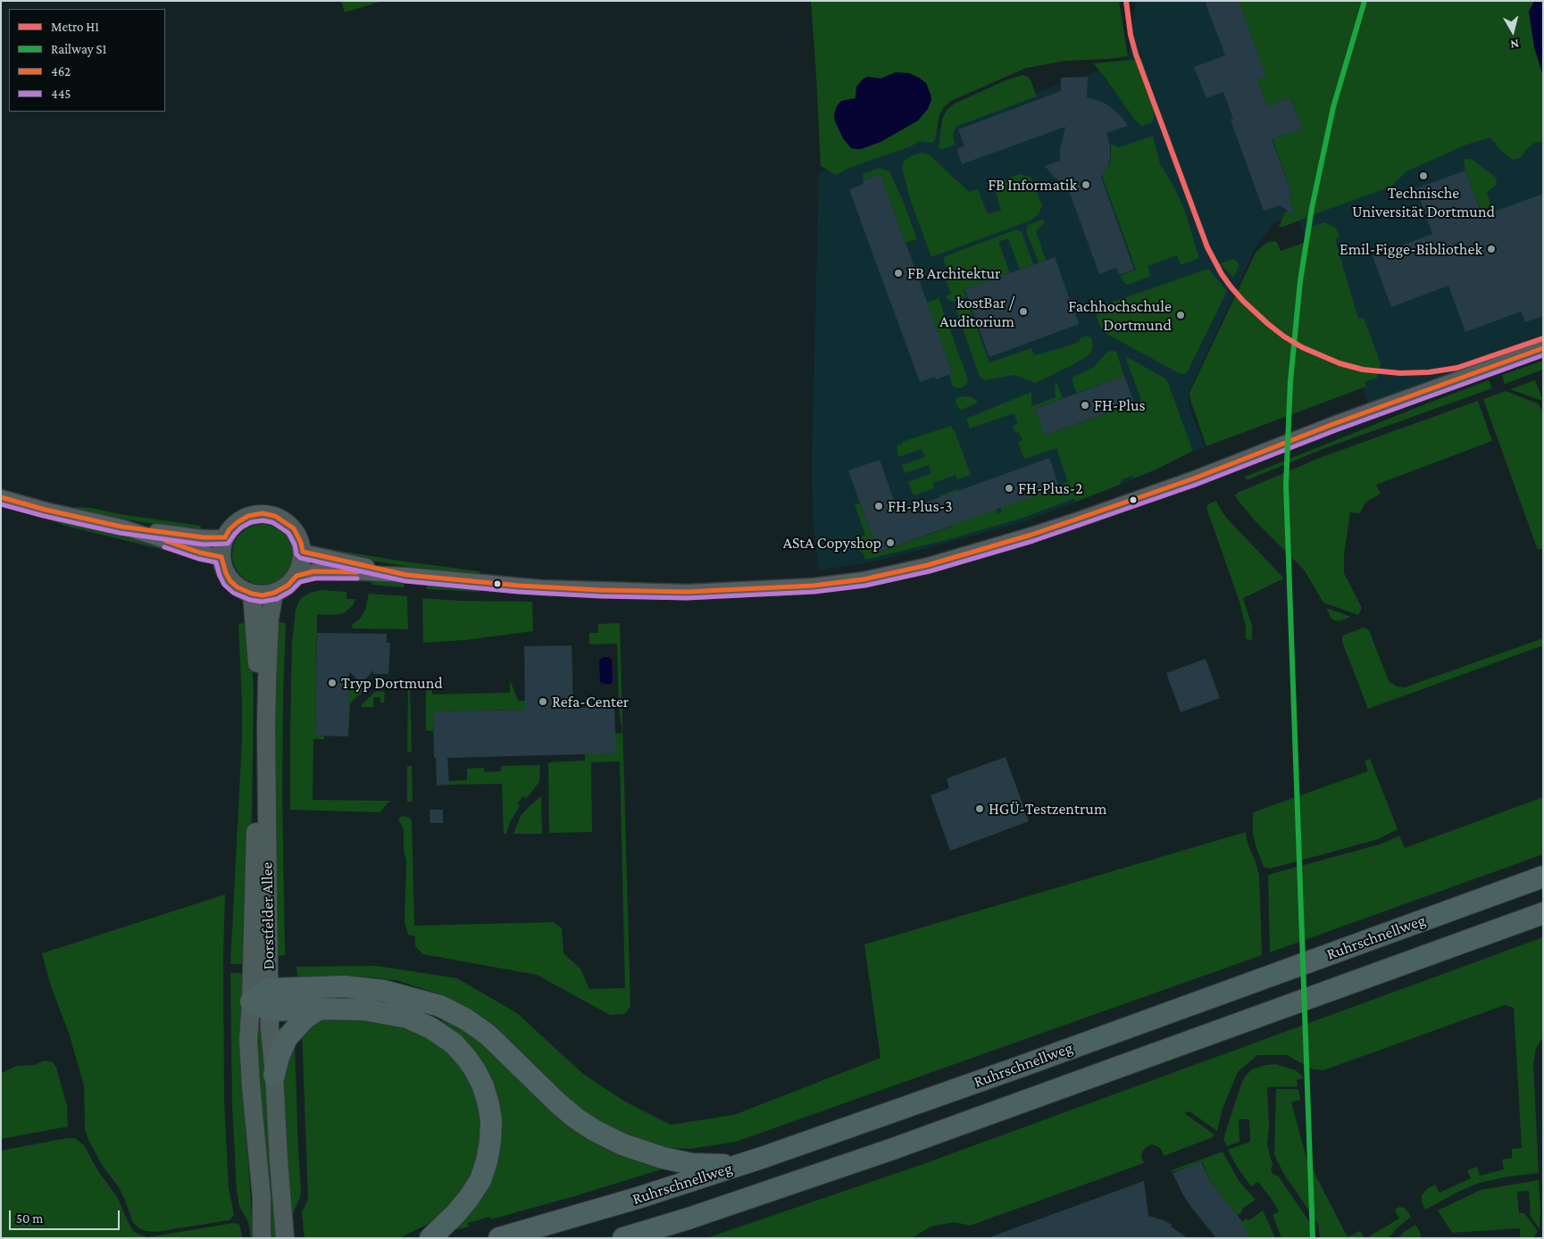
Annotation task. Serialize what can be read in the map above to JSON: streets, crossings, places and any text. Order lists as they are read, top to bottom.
{
  "streets": {
    "highway": ["Ruhrschnellweg"],
    "main road": ["Dorstfelder Allee"]
  },
  "places": [
    "Technische Universität Dortmund",
    "FB Informatik",
    "Emil-Figge-Bibliothek",
    "FB Architektur",
    "kostBar / Auditorium",
    "Fachhochschule Dortmund",
    "FH-Plus",
    "FH-Plus-2",
    "FH-Plus-3",
    "AStA Copyshop",
    "Tryp Dortmund",
    "Refa-Center",
    "HGÜ-Testzentrum"
  ],
  "lines": [
    "metro line H1",
    "rail line S1",
    "transit line 462",
    "transit line 445"
  ],
  "legend": [
    "Metro H1",
    "Railway S1",
    "462",
    "445"
  ],
  "scale_bar": "50 m",
  "north": "bottom"
}
